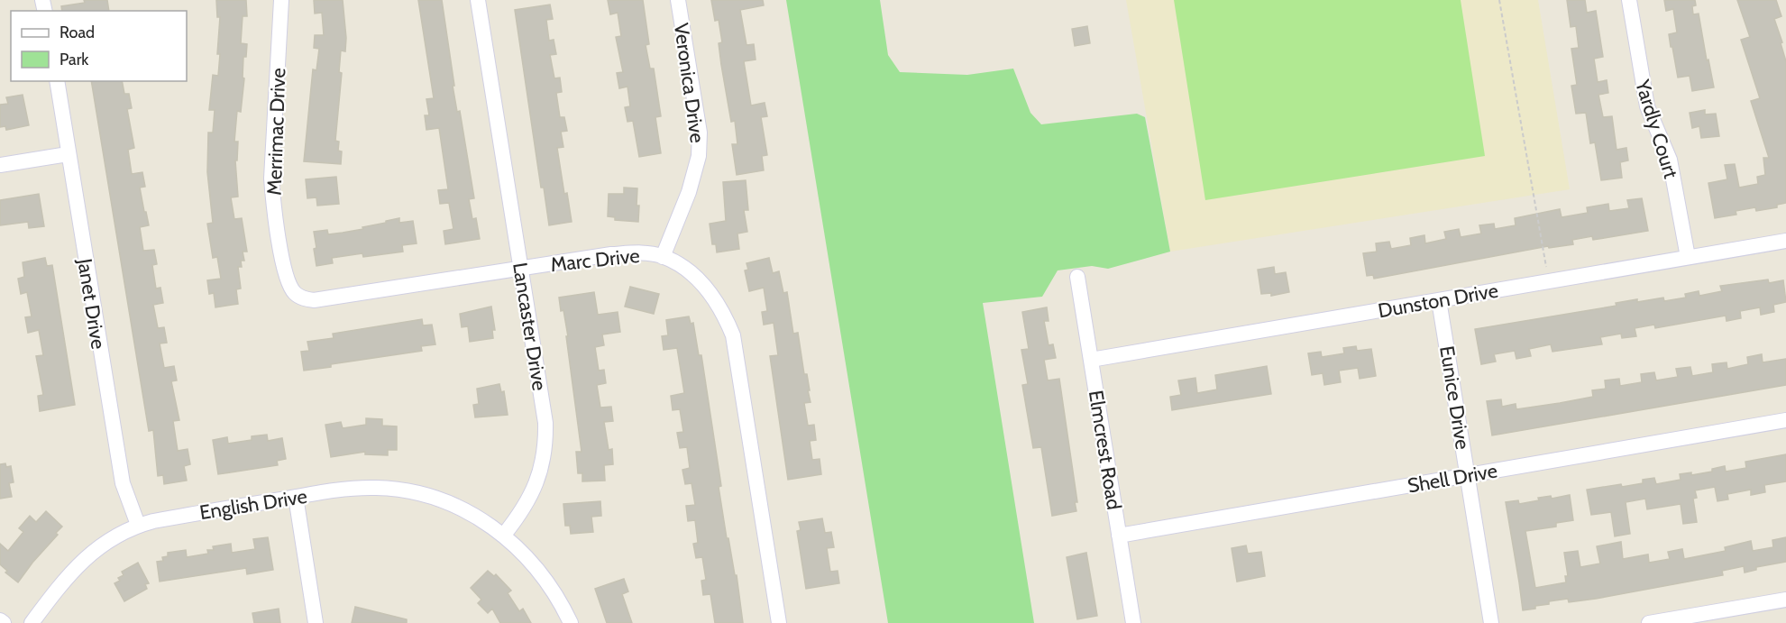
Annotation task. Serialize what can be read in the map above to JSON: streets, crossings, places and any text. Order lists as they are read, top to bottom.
{
  "streets": {
    "street": [
      "Veronica Drive",
      "Yardly Court",
      "Merrimac Drive",
      "Marc Drive",
      "Dunston Drive",
      "Janet Drive",
      "Lancaster Drive",
      "Eunice Drive",
      "Elmcrest Road",
      "Shell Drive",
      "English Drive"
    ]
  },
  "crossings": [
    ["Veronica Drive", "Marc Drive"],
    ["Yardly Court", "Dunston Drive"],
    ["Merrimac Drive", "Marc Drive"],
    ["Marc Drive", "Lancaster Drive"],
    ["Dunston Drive", "Eunice Drive"],
    ["Dunston Drive", "Elmcrest Road"],
    ["Janet Drive", "English Drive"],
    ["Lancaster Drive", "English Drive"],
    ["Eunice Drive", "Shell Drive"],
    ["Elmcrest Road", "Shell Drive"]
  ],
  "legend": ["Road", "Park"]
}
